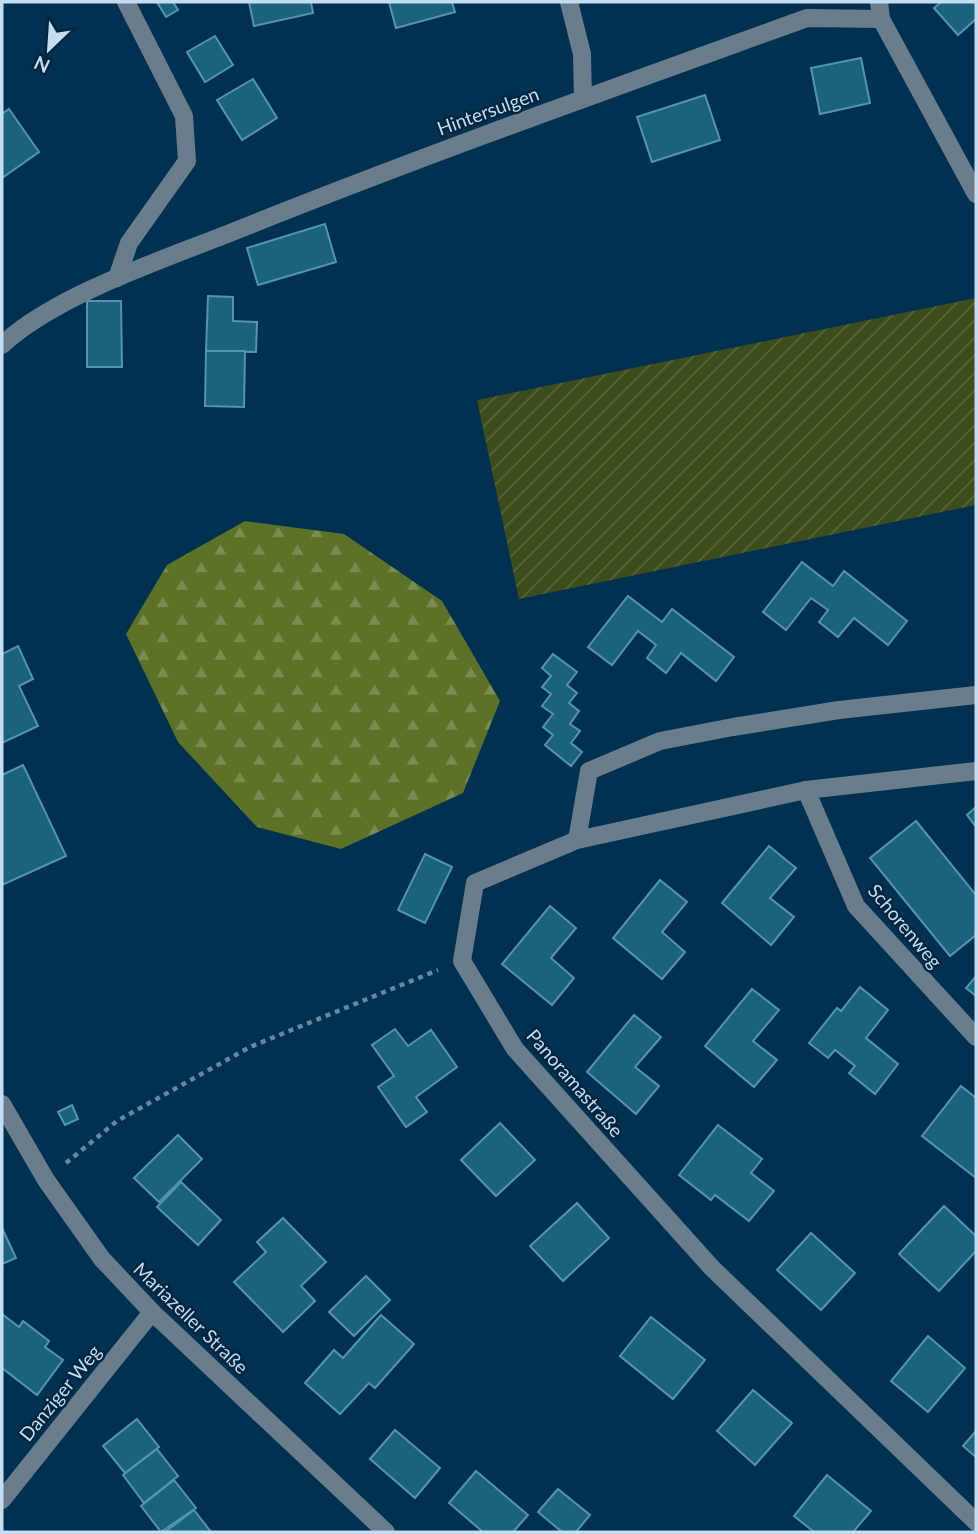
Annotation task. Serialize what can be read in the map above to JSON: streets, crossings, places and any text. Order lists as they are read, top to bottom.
{
  "streets": {
    "street": [
      "Hintersulgen",
      "Schorenweg",
      "Panoramastraße",
      "Mariazeller Straße",
      "Danziger Weg"
    ]
  },
  "crossings": [
    ["Mariazeller Straße", "Danziger Weg"]
  ],
  "north": "bottom left"
}
